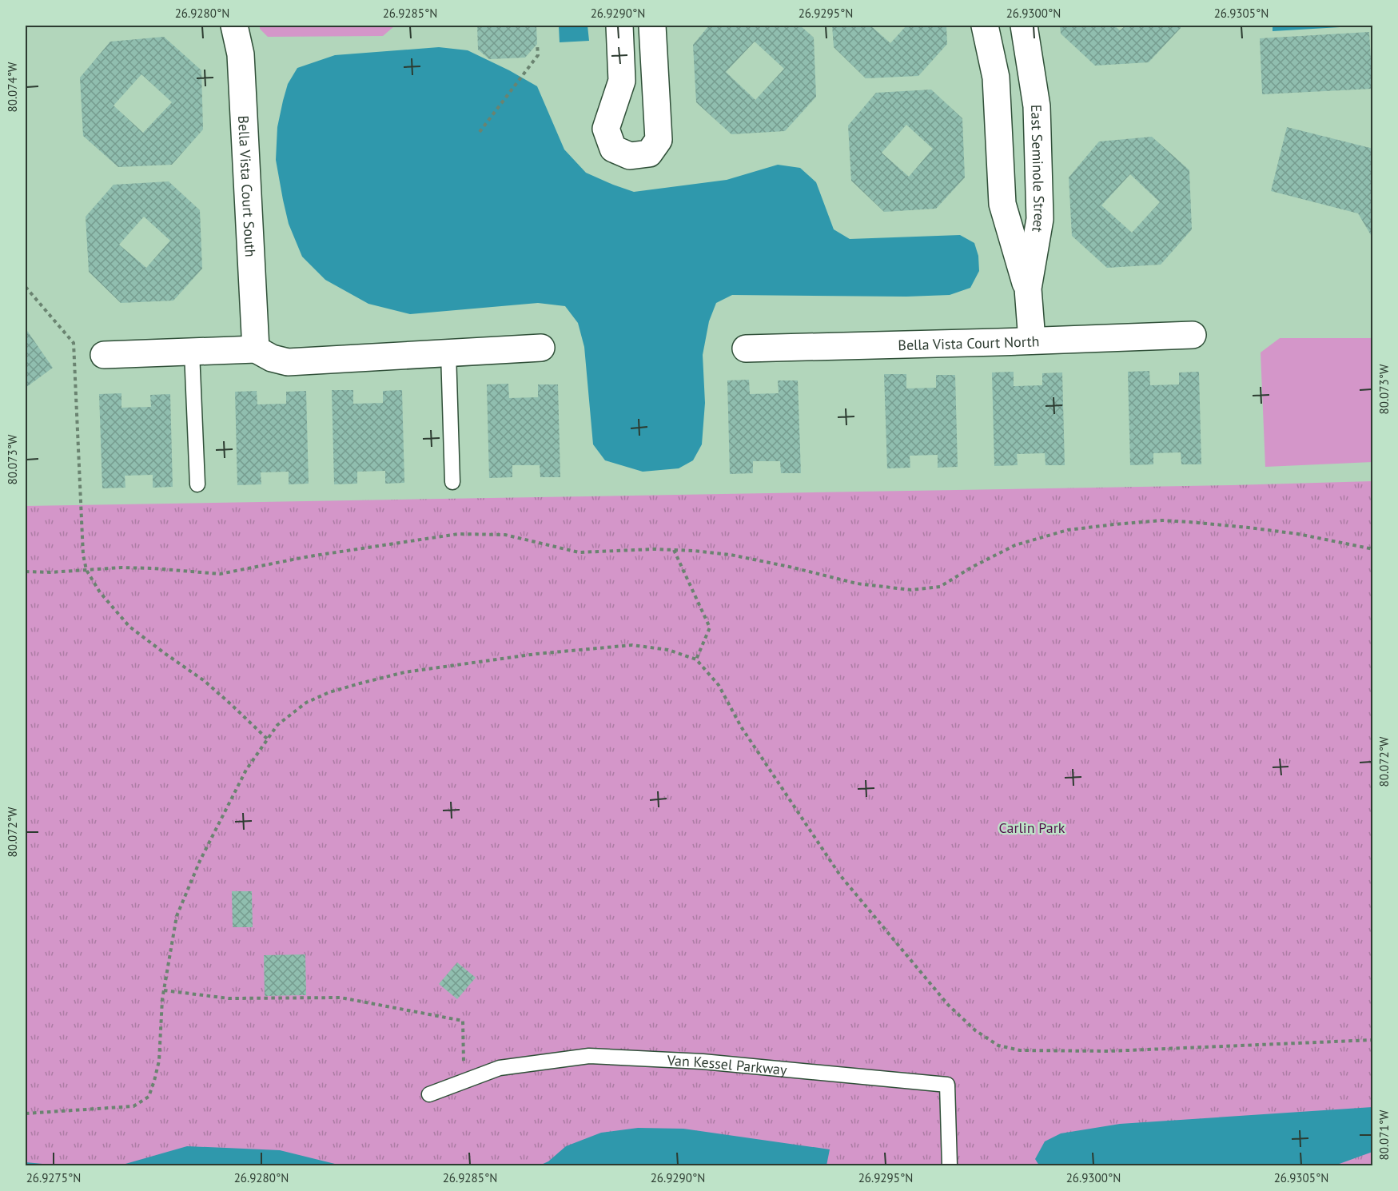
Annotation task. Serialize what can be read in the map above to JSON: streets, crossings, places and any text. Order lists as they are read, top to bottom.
{
  "streets": {
    "street": ["East Seminole Street", "Bella Vista Court South", "Bella Vista Court North"],
    "lane": ["Van Kessel Parkway"]
  },
  "crossings": [
    ["East Seminole Street", "Bella Vista Court North"]
  ],
  "parks": ["Carlin Park"],
  "coordinates": [
    "26.9280°N",
    "26.9285°N",
    "26.9290°N",
    "26.9295°N",
    "26.9300°N",
    "26.9305°N",
    "80.074°W",
    "80.073°W",
    "80.072°W",
    "80.071°W",
    "26.9275°N"
  ]
}
